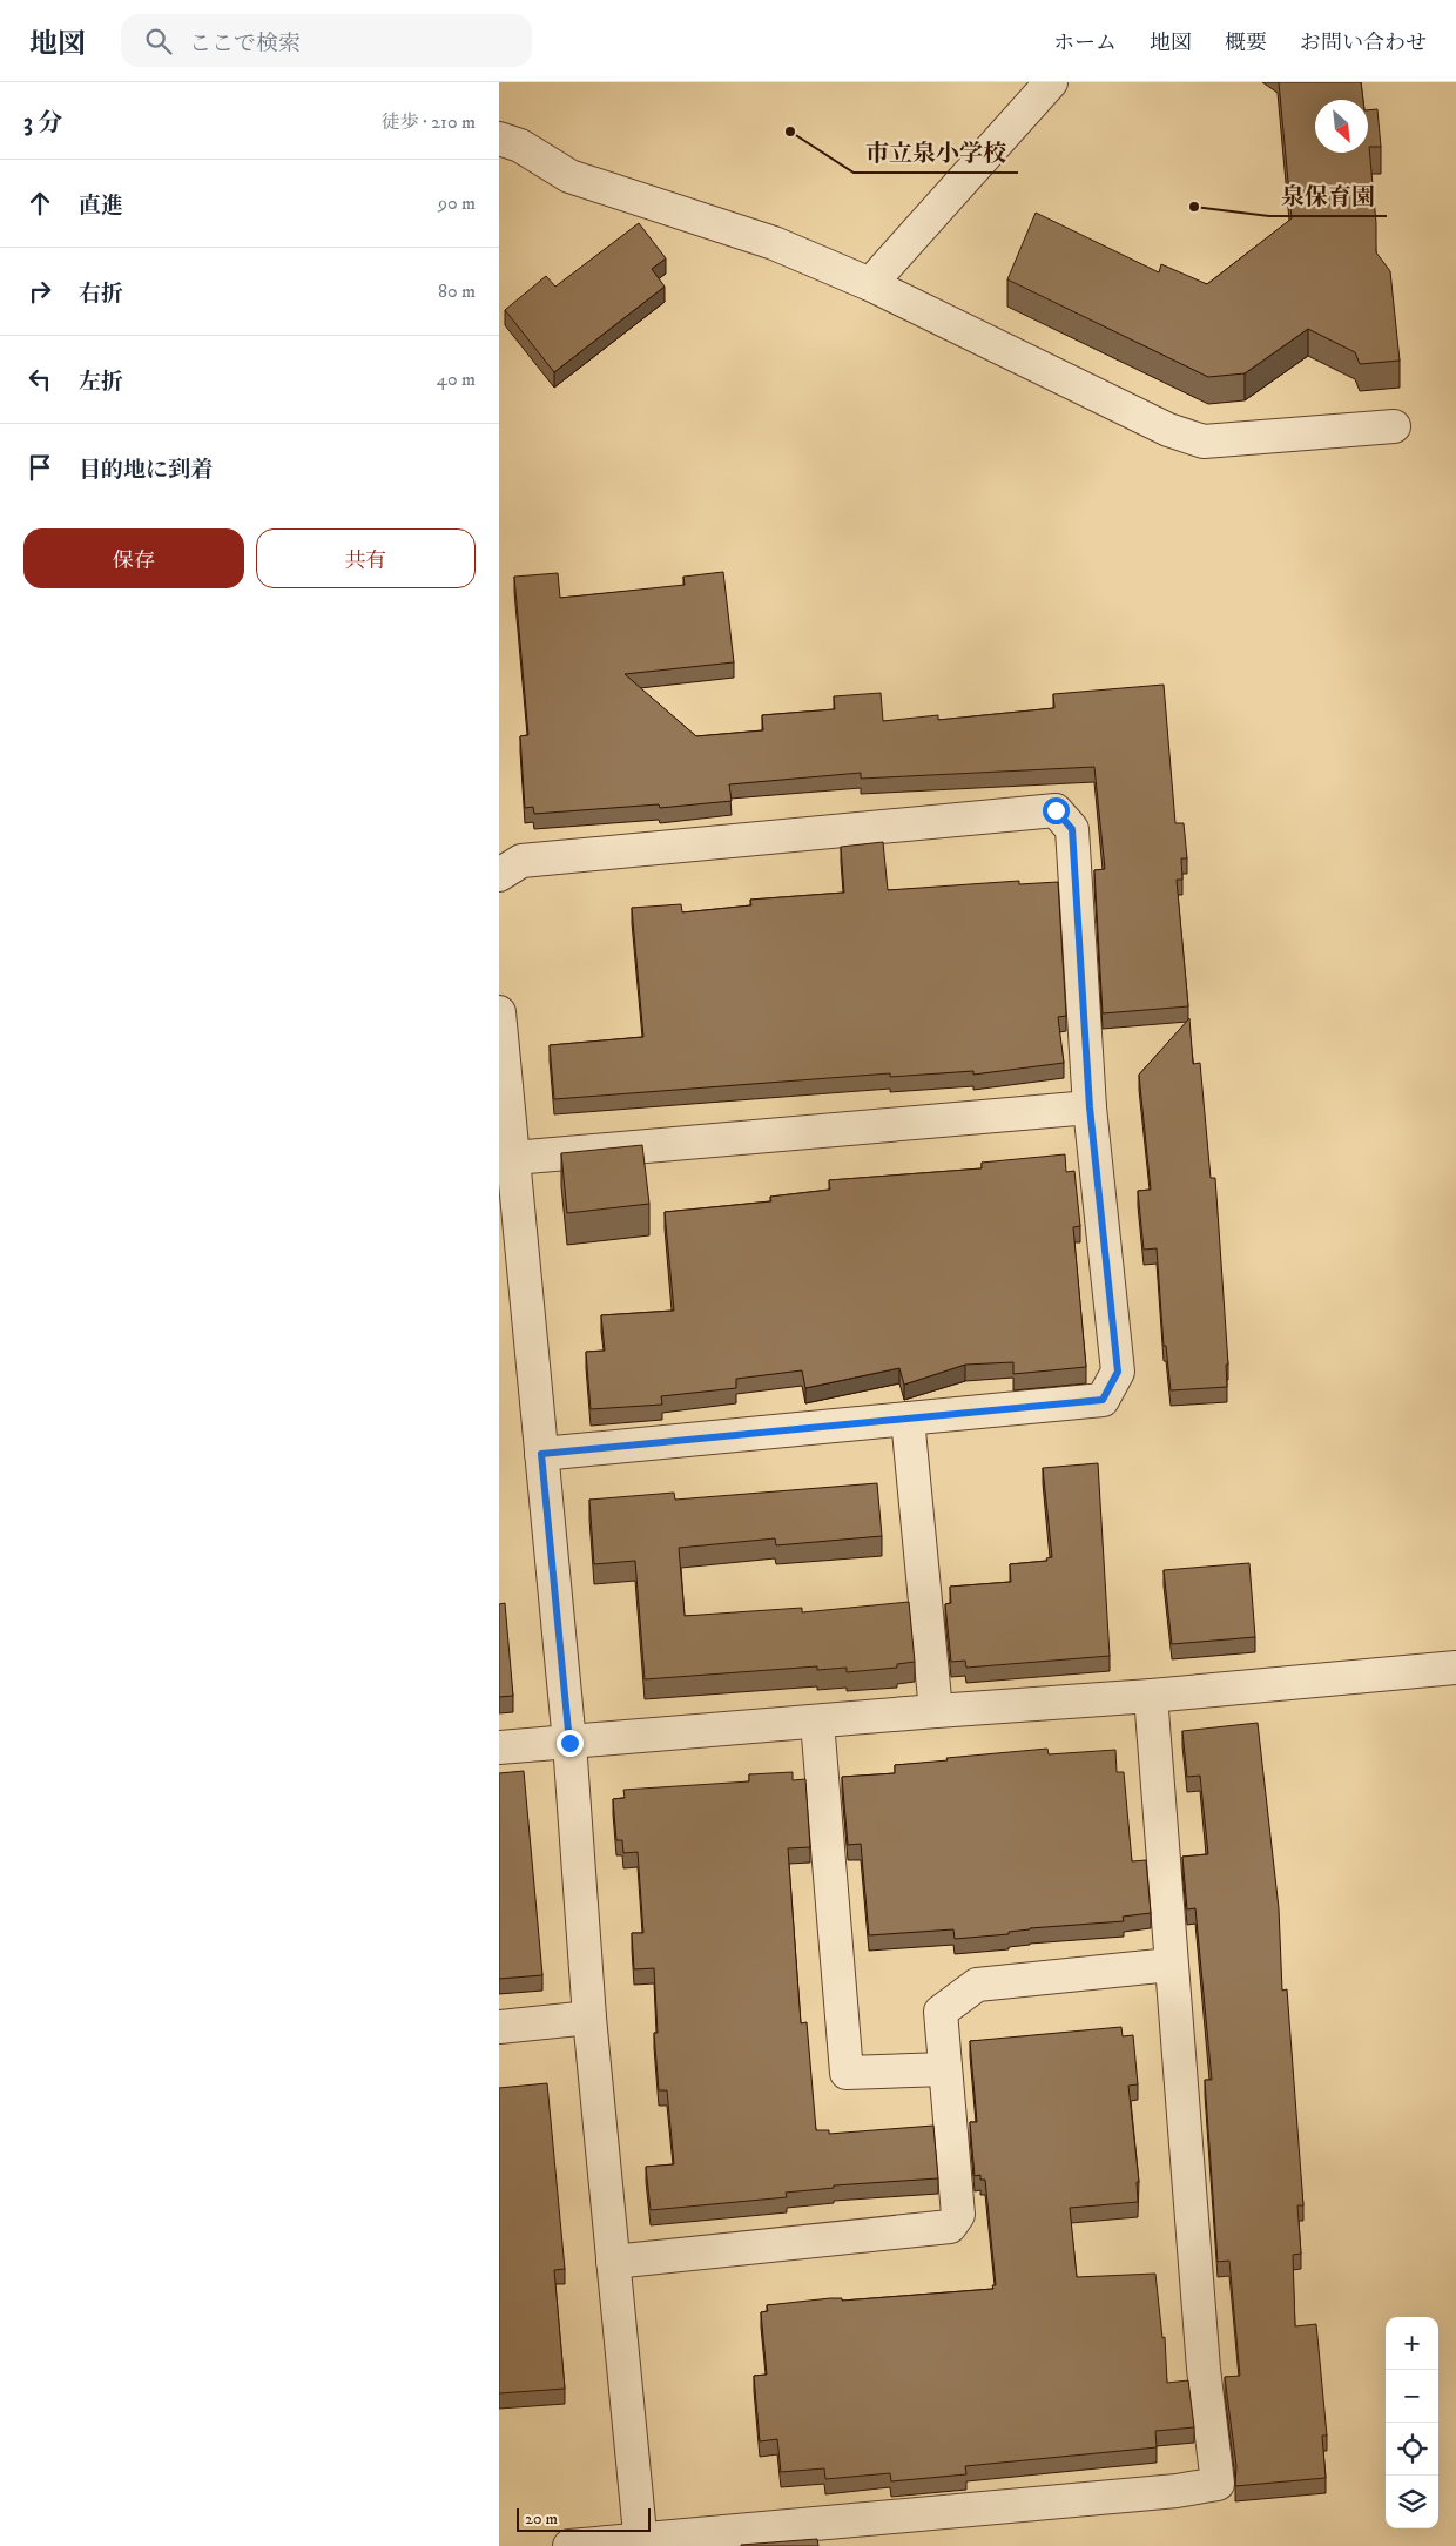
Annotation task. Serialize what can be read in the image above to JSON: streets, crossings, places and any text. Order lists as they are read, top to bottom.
{
  "places": ["市立泉小学校", "泉保育園"],
  "scale_bar": "20 m",
  "north": "bottom right",
  "page": {
    "header": "地図",
    "search": "ここで検索",
    "nav": [
      "ホーム",
      "地図",
      "概要",
      "お問い合わせ"
    ],
    "heading": ["3 分", "徒歩 · 210 m"],
    "list": [
      ["直進", "90 m"],
      ["右折", "80 m"],
      ["左折", "40 m"],
      "目的地に到着"
    ],
    "buttons": ["保存", "共有"],
    "map_buttons": ["+", "−"],
    "scale": "20 m"
  }
}
